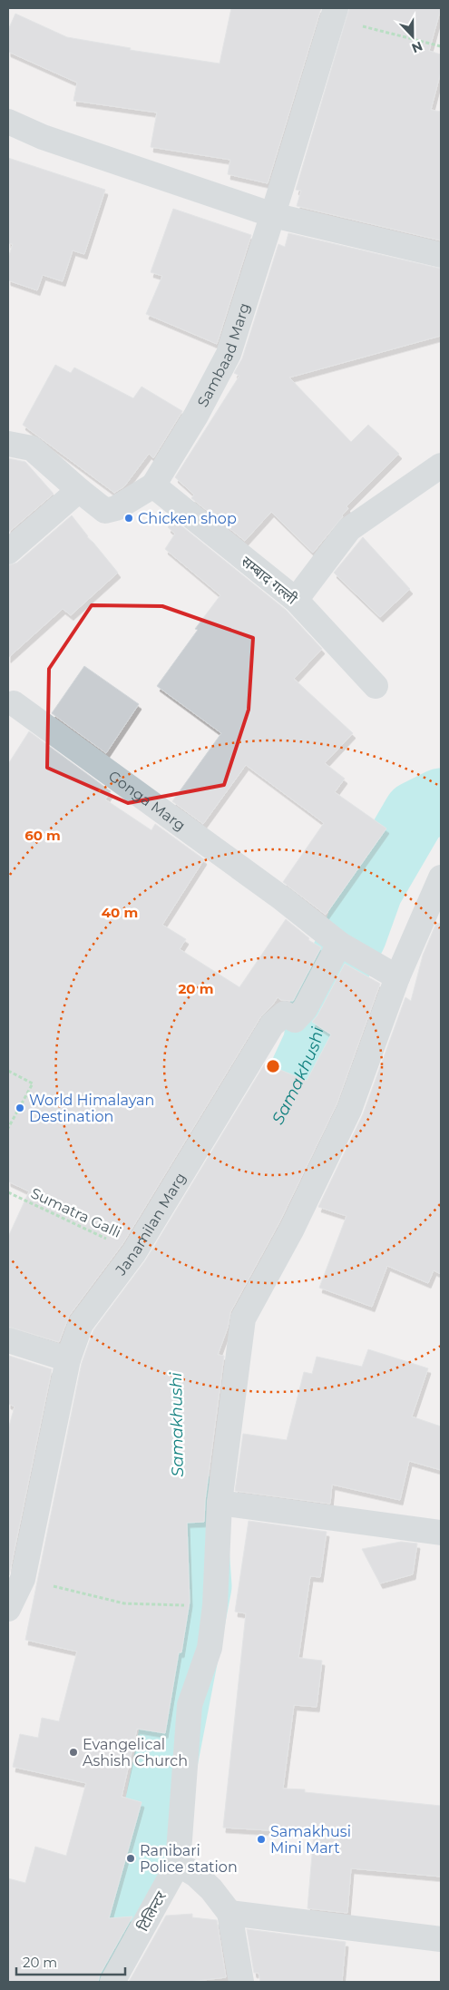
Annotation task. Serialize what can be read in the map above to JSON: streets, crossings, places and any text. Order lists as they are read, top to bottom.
{
  "streets": {
    "street": [
      "Sambaad Marg",
      "सम्बाद गल्ली",
      "Gonga Marg",
      "Janamilan Marg",
      "टिलिन्टर"
    ],
    "path": ["Sumatra Galli"]
  },
  "crossings": [
    ["Sambaad Marg", "सम्बाद गल्ली"],
    ["Gonga Marg", "Janamilan Marg"],
    ["Sumatra Galli", "Janamilan Marg"]
  ],
  "water": ["Samakhushi"],
  "places": [
    "Chicken shop",
    "World Himalayan Destination",
    "Evangelical Ashish Church",
    "Samakhusi Mini Mart",
    "Ranibari Police station"
  ],
  "scale_bar": "20 m",
  "north": "bottom",
  "rings": ["60 m", "40 m", "20 m"]
}
